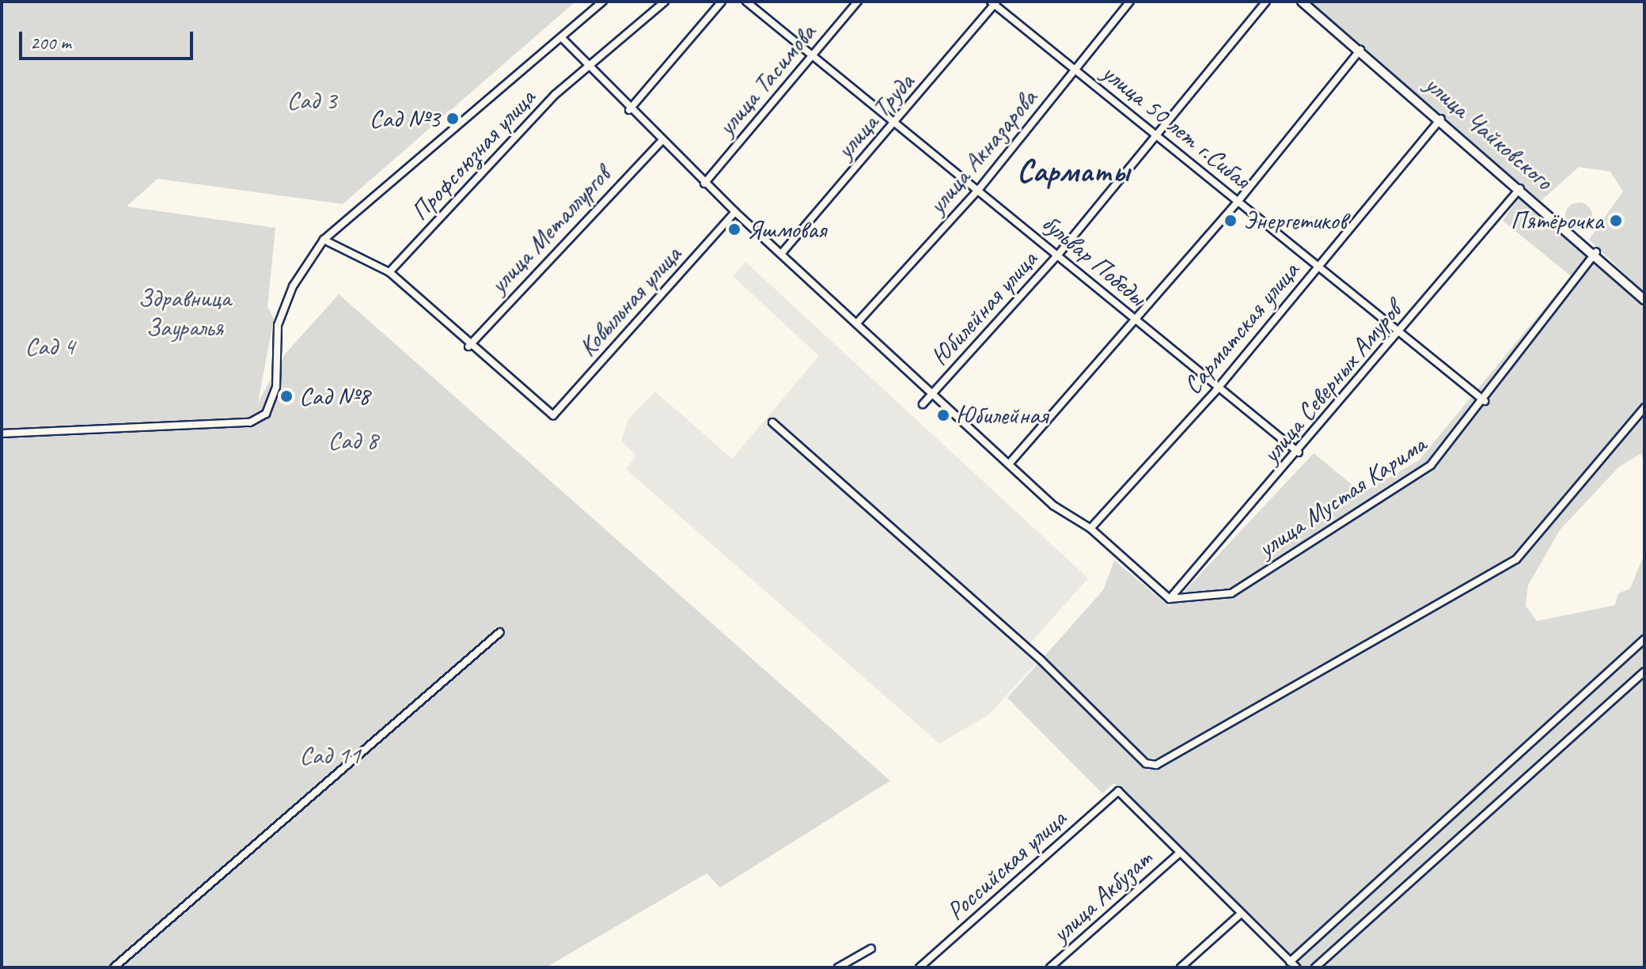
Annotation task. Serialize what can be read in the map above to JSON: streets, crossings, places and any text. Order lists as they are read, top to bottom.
{
  "streets": {
    "street": [
      "улица Тасимова",
      "улица Труда",
      "улица 50 лет г.Сибая",
      "улица Чайковского",
      "улица Акназарова",
      "Профсоюзная улица",
      "улица Металлургов",
      "бульвар Победы",
      "Ковыльная улица",
      "Юбилейная улица",
      "Сарматская улица",
      "улица Северных Амуров",
      "улица Мустая Карима",
      "Российская улица",
      "улица Акбузат"
    ]
  },
  "crossings": [
    ["улица Тасимова", "бульвар Победы"],
    ["улица Труда", "улица 50 лет г.Сибая"],
    ["улица Труда", "бульвар Победы"],
    ["улица 50 лет г.Сибая", "улица Акназарова"],
    ["улица 50 лет г.Сибая", "Юбилейная улица"],
    ["улица 50 лет г.Сибая", "Сарматская улица"],
    ["улица 50 лет г.Сибая", "улица Северных Амуров"],
    ["улица 50 лет г.Сибая", "улица Мустая Карима"],
    ["улица Чайковского", "Сарматская улица"],
    ["улица Чайковского", "улица Северных Амуров"],
    ["улица Чайковского", "улица Мустая Карима"],
    ["улица Акназарова", "бульвар Победы"],
    ["улица Металлургов", "Ковыльная улица"],
    ["бульвар Победы", "Юбилейная улица"],
    ["бульвар Победы", "Сарматская улица"],
    ["бульвар Победы", "улица Северных Амуров"],
    ["улица Северных Амуров", "улица Мустая Карима"],
    ["Российская улица", "улица Акбузат"]
  ],
  "districts": ["Сарматы"],
  "parks": [
    "Сад 3",
    "Здравница Зауралья",
    "Сад 4",
    "Сад 8",
    "Сад 11"
  ],
  "places": [
    "Сад №3",
    "Энергетиков",
    "Пятёрочка",
    "Яшмовая",
    "Сад №8",
    "Юбилейная"
  ],
  "scale_bar": "200 m"
}
